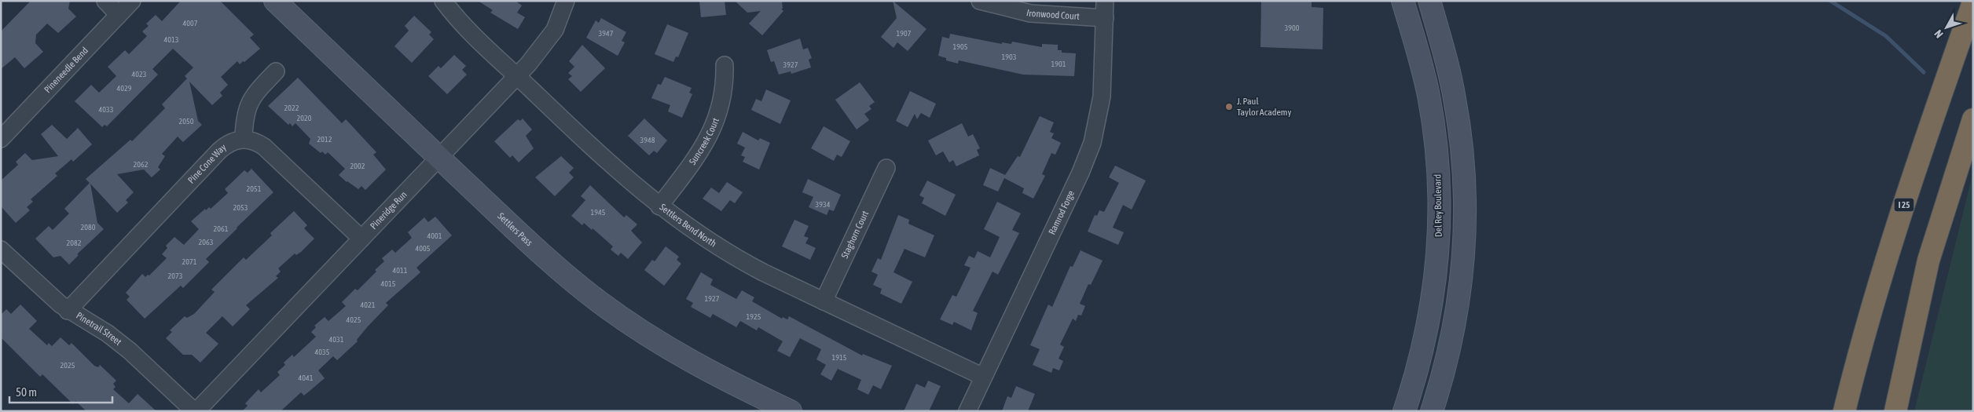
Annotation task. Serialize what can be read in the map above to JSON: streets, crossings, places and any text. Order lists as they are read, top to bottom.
{
  "streets": {
    "highway": ["I 25"],
    "main road": ["Del Rey Boulevard", "Settlers Pass"],
    "street": [
      "Ironwood Court",
      "Pineneedle Bend",
      "Suncreek Court",
      "Pine Cone Way",
      "Pineridge Run",
      "Ramrod Forge",
      "Settlers Bend North",
      "Staghorn Court",
      "Pinetrail Street"
    ]
  },
  "crossings": [
    ["Ironwood Court", "Ramrod Forge"],
    ["Suncreek Court", "Settlers Bend North"],
    ["Pine Cone Way", "Pinetrail Street"],
    ["Pineridge Run", "Settlers Bend North"],
    ["Pineridge Run", "Settlers Pass"],
    ["Pineridge Run", "Pinetrail Street"],
    ["Ramrod Forge", "Settlers Bend North"],
    ["Settlers Bend North", "Staghorn Court"]
  ],
  "places": ["J. Paul Taylor Academy"],
  "house_numbers": [
    "4007",
    "3900",
    "3947",
    "1907",
    "4013",
    "1905",
    "1903",
    "1901",
    "3927",
    "4023",
    "4029",
    "2022",
    "4033",
    "2020",
    "2050",
    "2012",
    "3948",
    "2062",
    "2002",
    "2051",
    "3934",
    "2053",
    "1945",
    "2080",
    "2061",
    "4001",
    "2063",
    "2082",
    "4005",
    "2071",
    "4011",
    "2073",
    "4015",
    "1927",
    "4021",
    "1925",
    "4025",
    "4031",
    "4035",
    "1915",
    "2025",
    "4041"
  ],
  "scale_bar": "50 m",
  "north": "bottom left"
}
